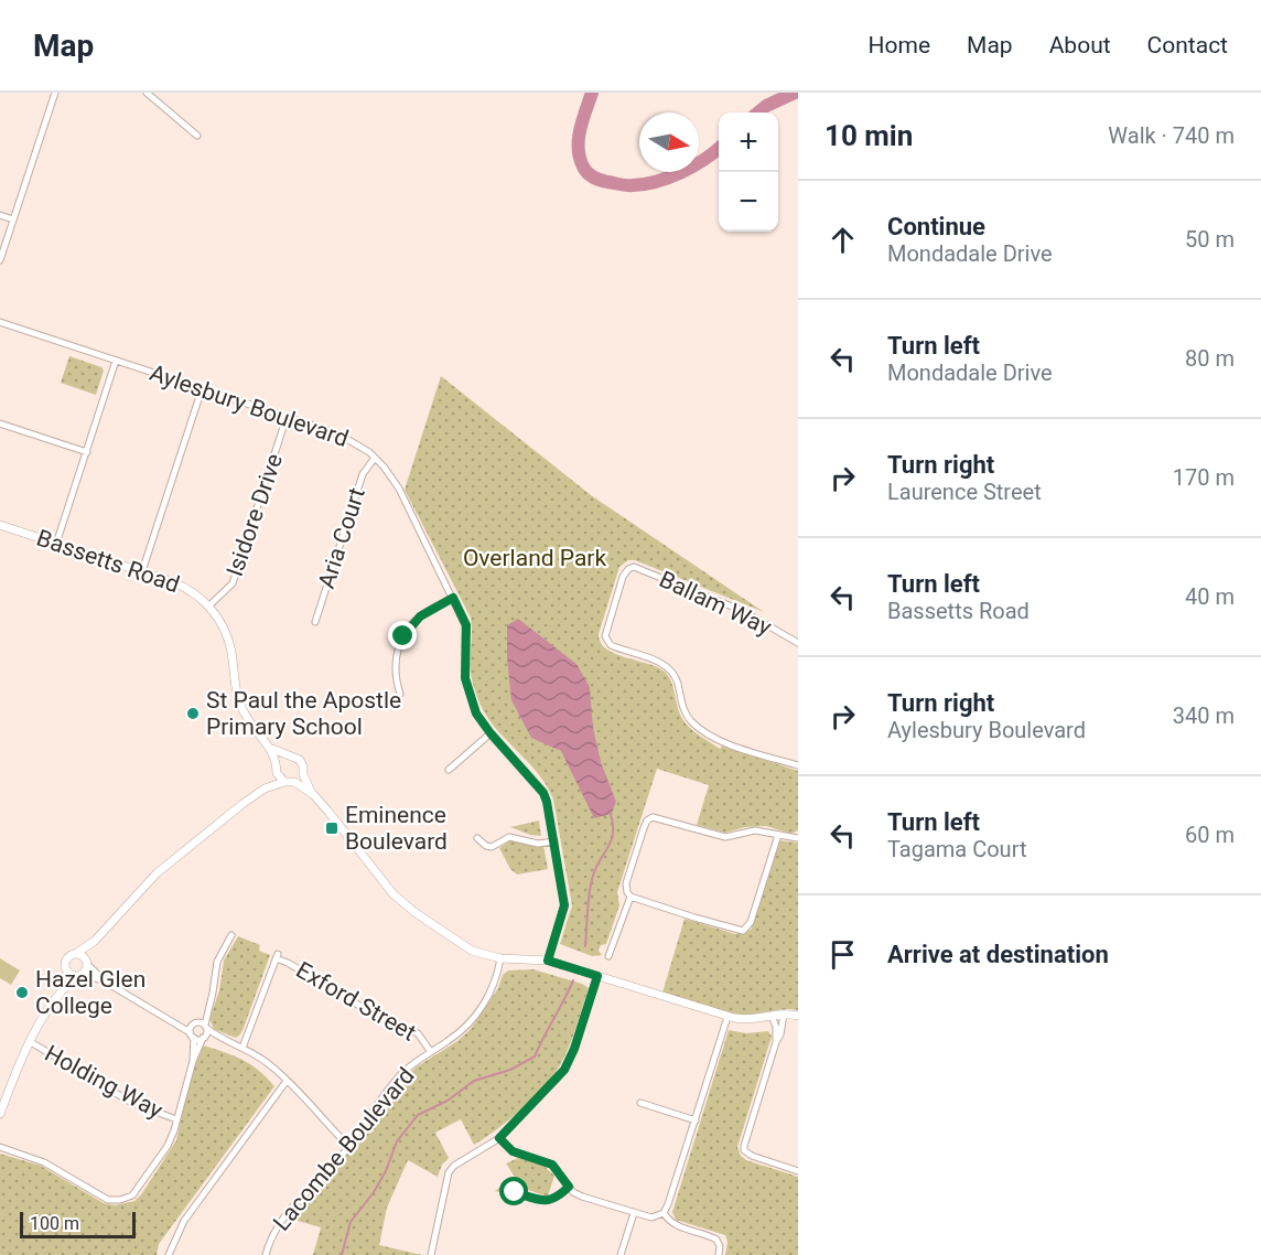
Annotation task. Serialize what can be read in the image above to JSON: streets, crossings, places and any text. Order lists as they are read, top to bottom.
{
  "streets": {
    "street": [
      "Aylesbury Boulevard",
      "Isidore Drive",
      "Aria Court",
      "Bassetts Road",
      "Ballam Way",
      "Exford Street",
      "Holding Way",
      "Lacombe Boulevard"
    ]
  },
  "crossings": [
    ["Aylesbury Boulevard", "Isidore Drive"],
    ["Aylesbury Boulevard", "Aria Court"],
    ["Aylesbury Boulevard", "Bassetts Road"],
    ["Isidore Drive", "Bassetts Road"],
    ["Bassetts Road", "Lacombe Boulevard"],
    ["Exford Street", "Lacombe Boulevard"]
  ],
  "parks": ["Overland Park"],
  "places": {
    "other": ["St Paul the Apostle Primary School", "Hazel Glen College"],
    "transit": ["Eminence Boulevard"]
  },
  "scale_bar": "100 m",
  "north": "right",
  "page": {
    "header": "Map",
    "nav": [
      "Home",
      "Map",
      "About",
      "Contact"
    ],
    "heading": ["10 min", "Walk · 740 m"],
    "map_buttons": ["+", "−"],
    "list": [
      ["Continue", "Mondadale Drive", "50 m"],
      ["Turn left", "Mondadale Drive", "80 m"],
      ["Turn right", "Laurence Street", "170 m"],
      ["Turn left", "Bassetts Road", "40 m"],
      ["Turn right", "Aylesbury Boulevard", "340 m"],
      ["Turn left", "Tagama Court", "60 m"],
      "Arrive at destination"
    ],
    "scale": "100 m"
  }
}
